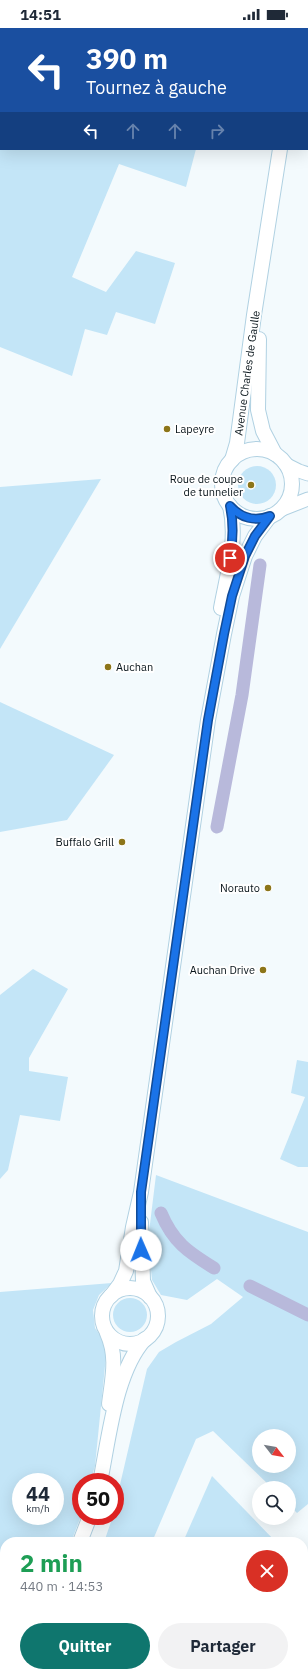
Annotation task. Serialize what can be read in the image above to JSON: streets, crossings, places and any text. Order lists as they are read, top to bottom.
{
  "streets": {
    "main road": ["Avenue Charles de Gaulle"]
  },
  "places": [
    "Lapeyre",
    "Roue de coupe de tunnelier",
    "Auchan",
    "Buffalo Grill",
    "Norauto",
    "Auchan Drive"
  ],
  "north": "bottom right",
  "page": {
    "status": "14:51",
    "turn": ["390 m", "Tournez à gauche"],
    "speed": "44 km/h",
    "limit": "50",
    "heading": ["2 min", "440 m · 14:53"],
    "buttons": ["Quitter", "Partager"]
  }
}
